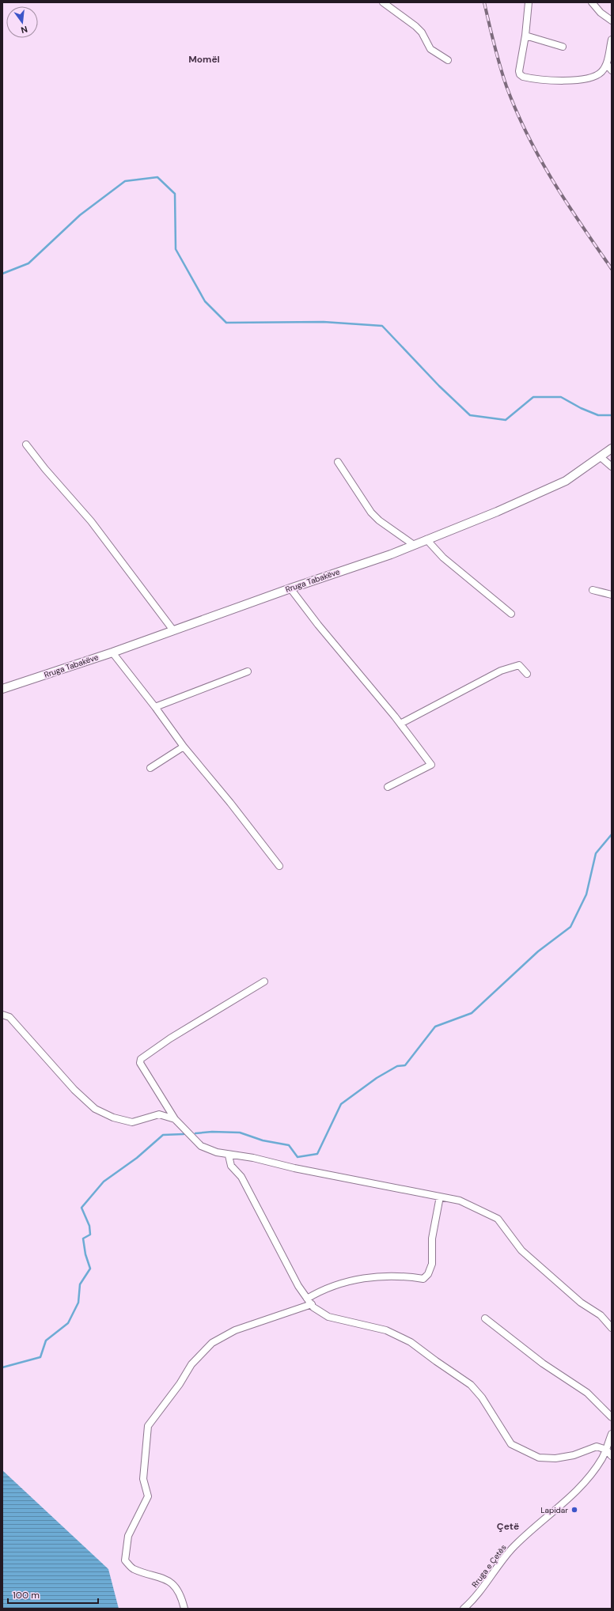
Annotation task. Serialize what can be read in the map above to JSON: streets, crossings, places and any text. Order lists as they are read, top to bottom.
{
  "streets": {
    "street": ["Rruga Tabakëve", "Rruga e Çetës"]
  },
  "districts": ["Momël", "Çetë"],
  "places": ["Lapidar"],
  "scale_bar": "100 m",
  "north": "bottom"
}
